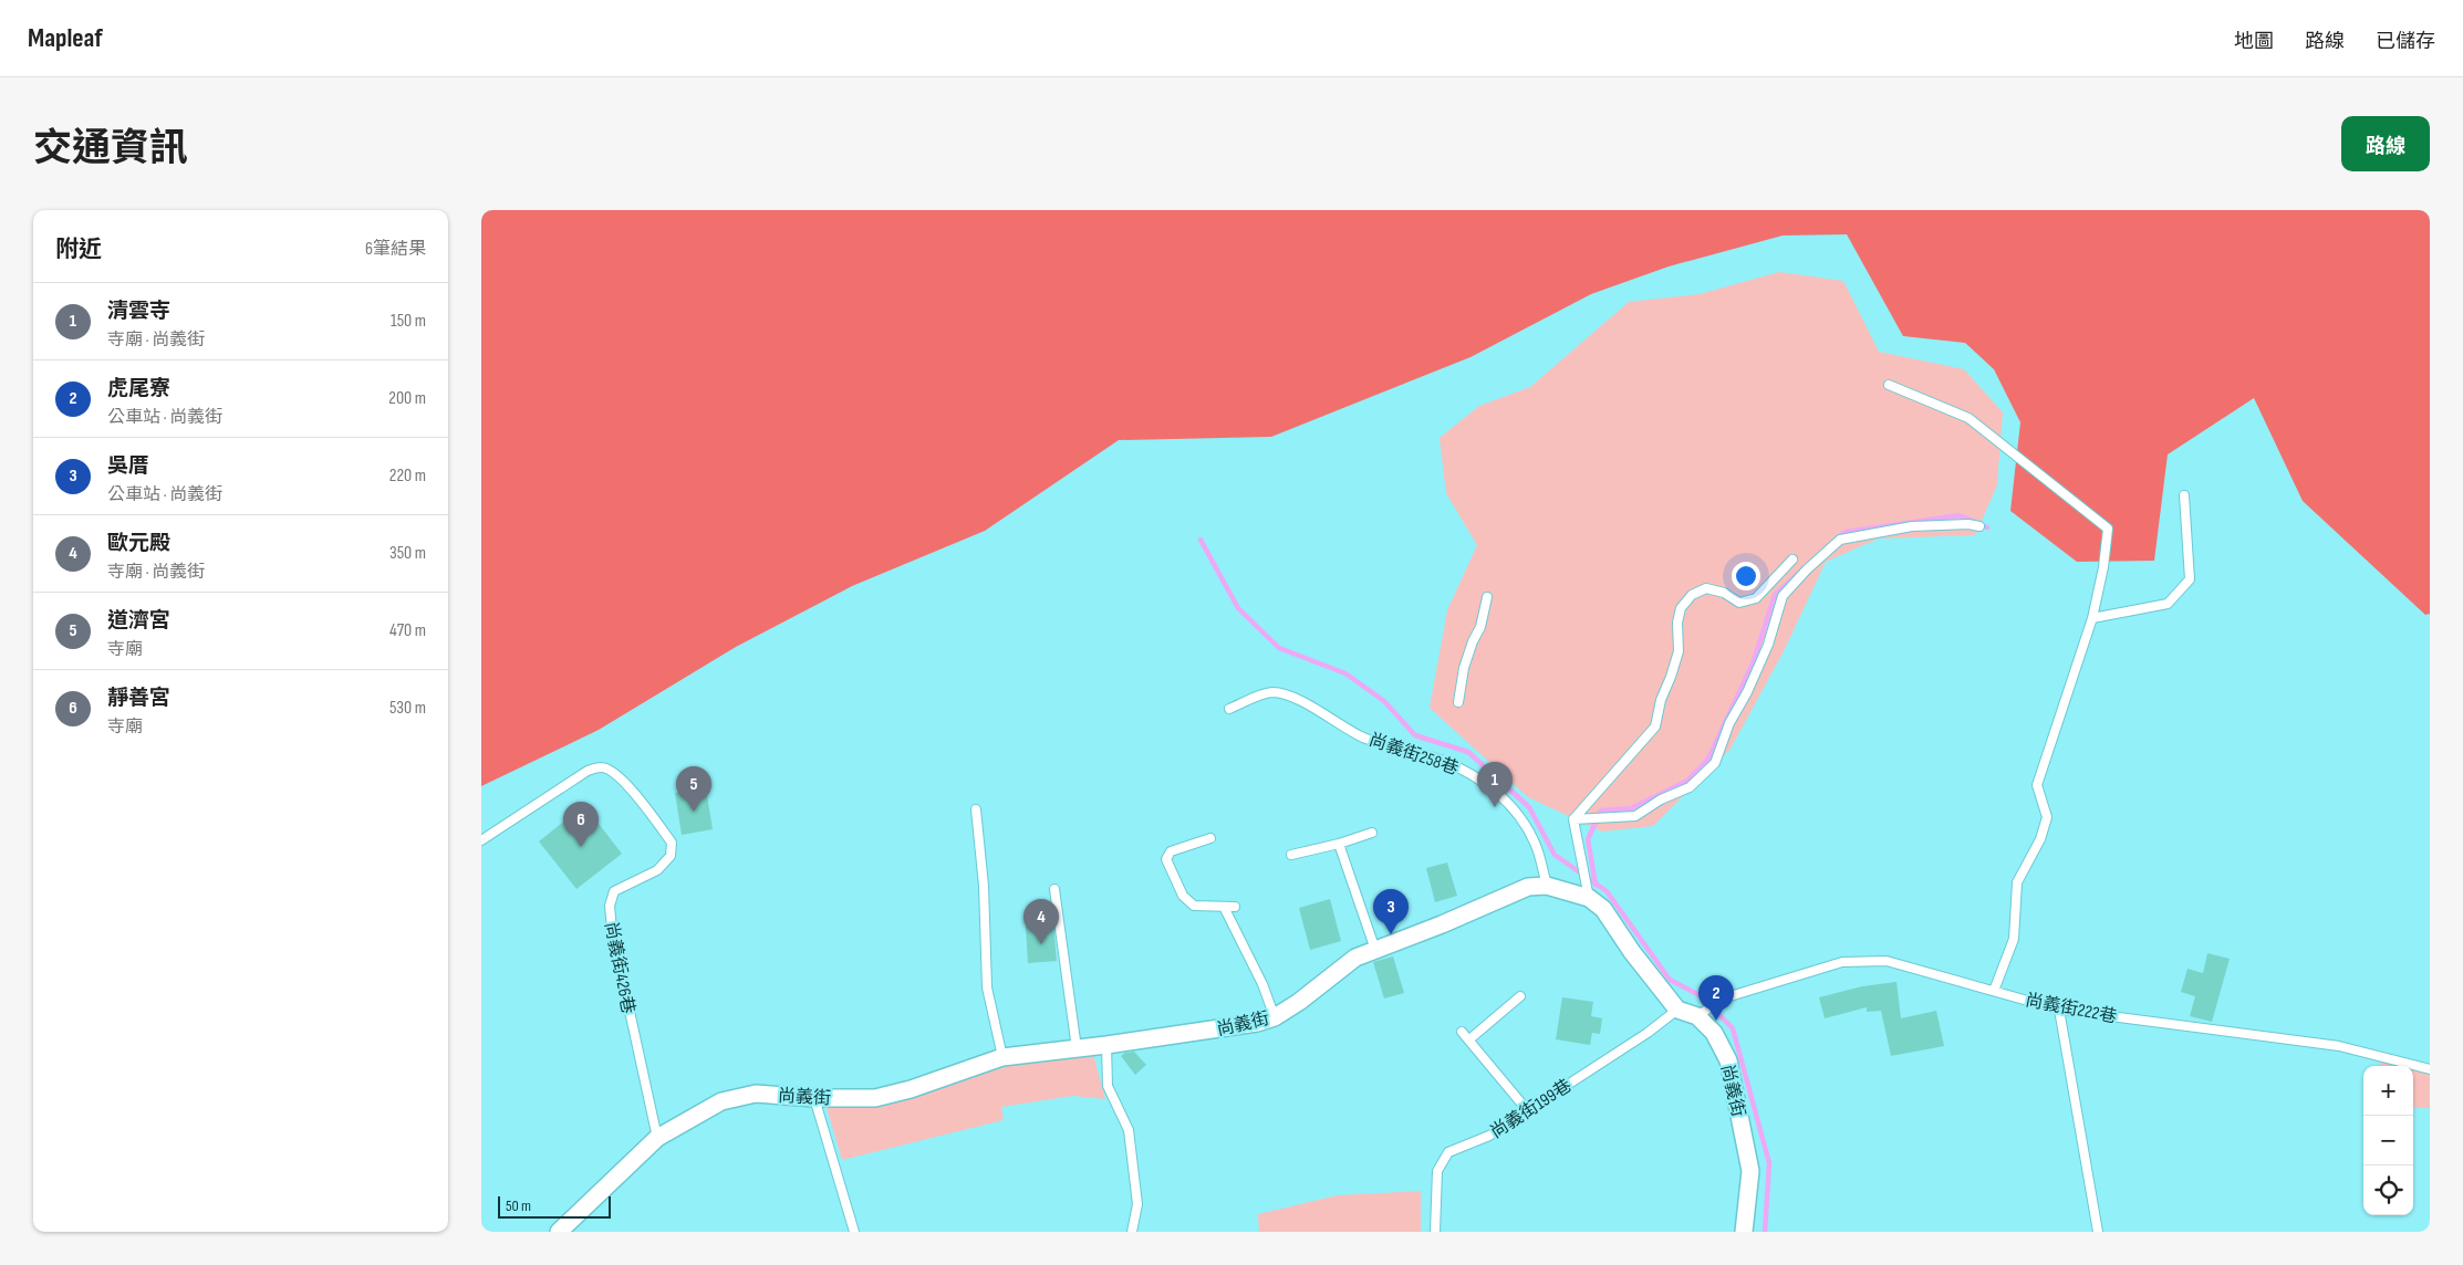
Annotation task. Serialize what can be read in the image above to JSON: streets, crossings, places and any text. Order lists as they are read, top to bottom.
{
  "streets": {
    "street": ["尚義街"],
    "lane": [
      "尚義街258巷",
      "尚義街426巷",
      "尚義街222巷",
      "尚義街199巷"
    ]
  },
  "crossings": [
    ["尚義街258巷", "尚義街"],
    ["尚義街426巷", "尚義街"],
    ["尚義街222巷", "尚義街"],
    ["尚義街", "尚義街199巷"]
  ],
  "scale_bar": "50 m",
  "page": {
    "header": "Mapleaf",
    "nav": ["地圖", "路線", "已儲存"],
    "title": "交通資訊",
    "buttons": "路線",
    "heading": ["附近", "6筆結果"],
    "list": [
      {
        "mark": "1",
        "name": "清雲寺",
        "note": "寺廟 · 尚義街",
        "value": "150 m"
      },
      {
        "mark": "2",
        "name": "虎尾寮",
        "note": "公車站 · 尚義街",
        "value": "200 m"
      },
      {
        "mark": "3",
        "name": "吳厝",
        "note": "公車站 · 尚義街",
        "value": "220 m"
      },
      {
        "mark": "4",
        "name": "歐元殿",
        "note": "寺廟 · 尚義街",
        "value": "350 m"
      },
      {
        "mark": "5",
        "name": "道濟宮",
        "note": "寺廟",
        "value": "470 m"
      },
      {
        "mark": "6",
        "name": "靜善宮",
        "note": "寺廟",
        "value": "530 m"
      }
    ],
    "pins": [
      "1",
      "5",
      "6",
      "3",
      "4",
      "2"
    ],
    "map_buttons": ["+", "−"],
    "scale": "50 m"
  }
}
